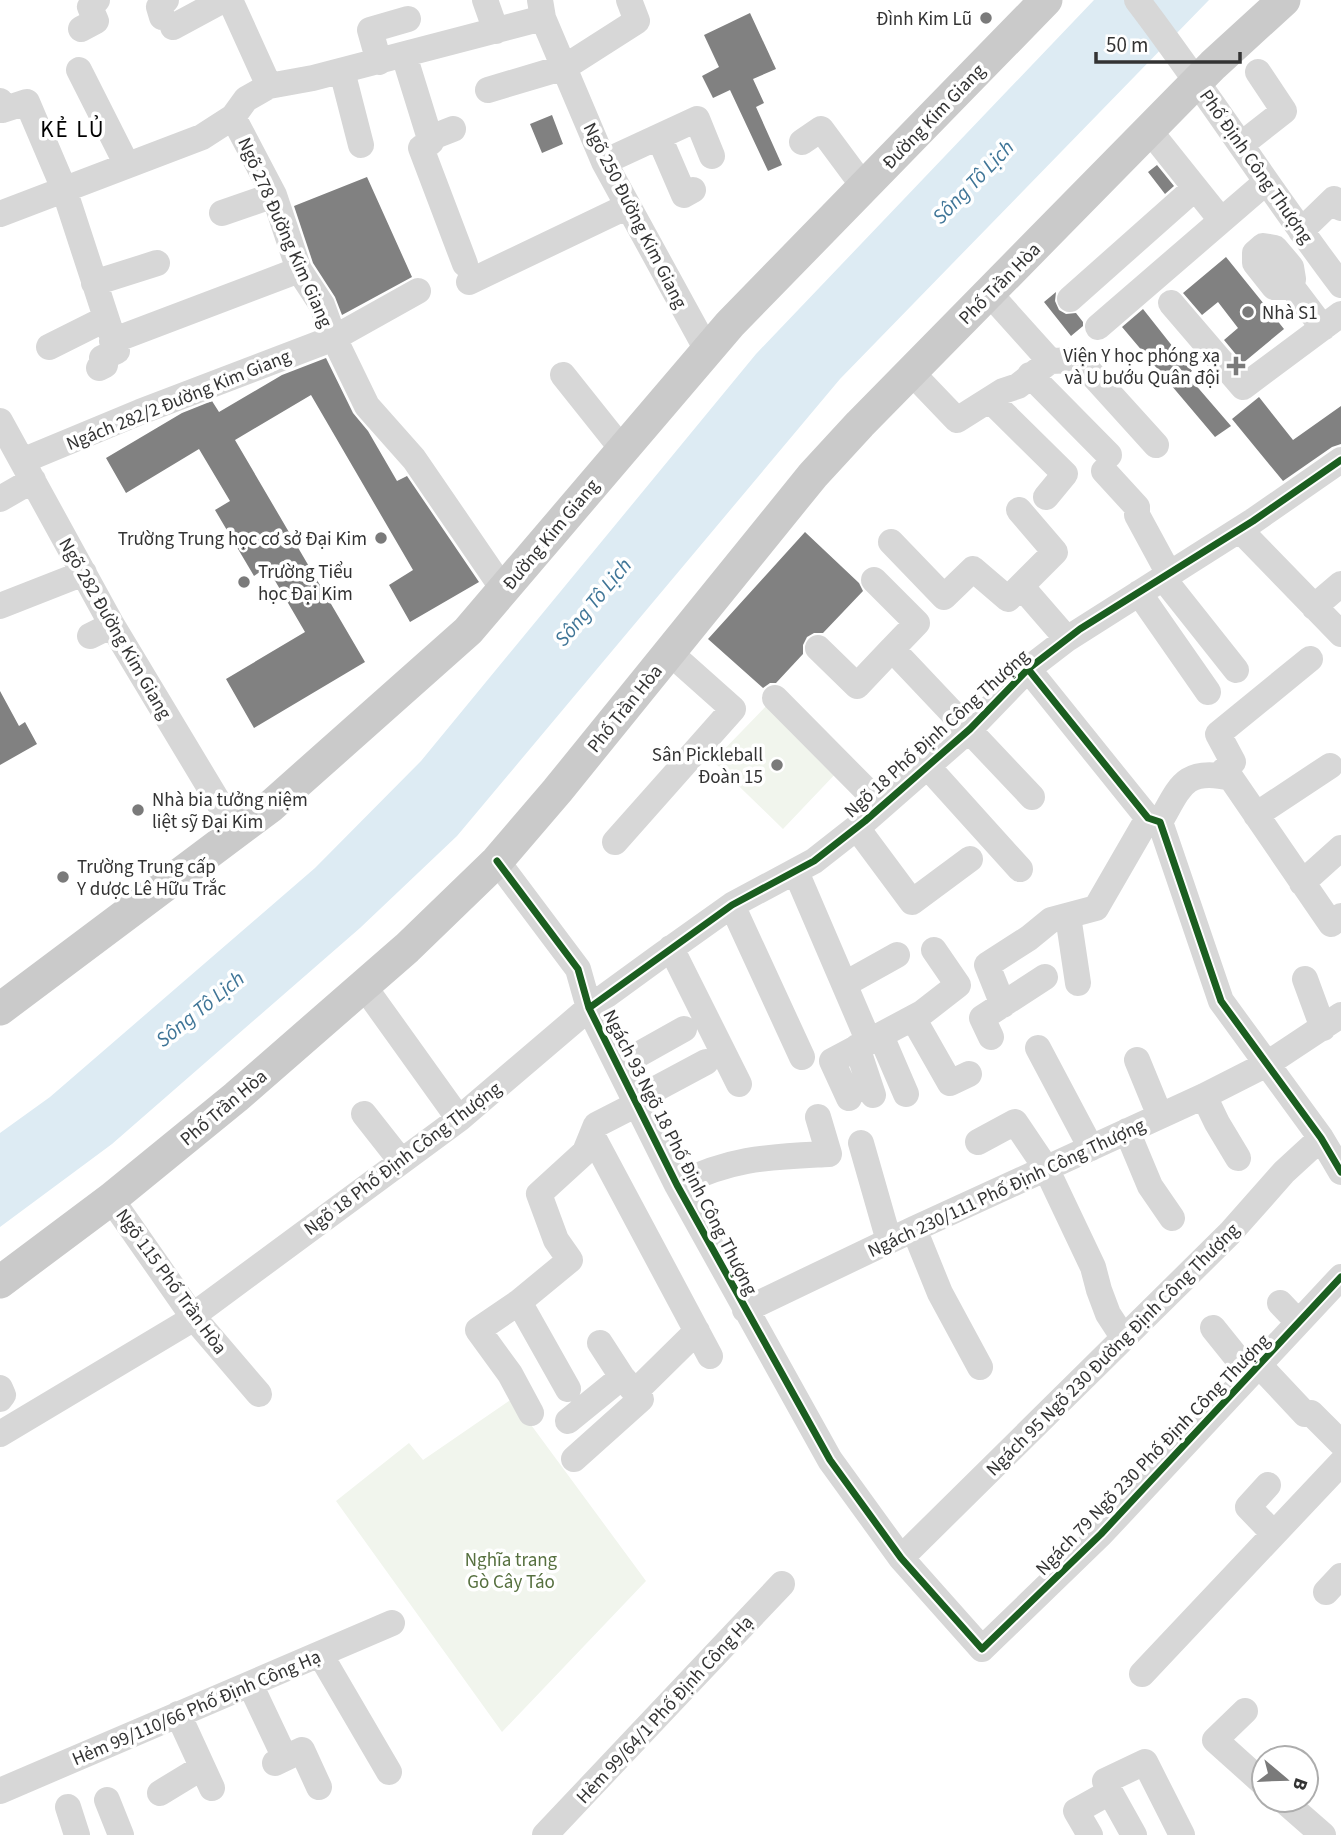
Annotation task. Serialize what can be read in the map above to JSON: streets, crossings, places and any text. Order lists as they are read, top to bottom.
{
  "streets": {
    "main road": ["Đường Kim Giang", "Phố Trần Hòa"],
    "street": [
      "Phố Định Công Thượng",
      "Ngõ 250 Đường Kim Giang",
      "Ngõ 278 Đường Kim Giang",
      "Ngách 282/2 Đường Kim Giang",
      "Ngõ 282 Đường Kim Giang",
      "Ngõ 18 Phố Định Công Thượng",
      "Ngách 93 Ngõ 18 Phố Định Công Thượng",
      "Ngách 230/111 Phố Định Công Thượng",
      "Ngõ 115 Phố Trần Hòa",
      "Ngách 95 Ngõ 230 Đường Định Công Thượng",
      "Ngách 79 Ngõ 230 Phố Định Công Thượng",
      "Hẻm 99/110/66 Phố Định Công Hạ",
      "Hẻm 99/64/1 Phố Định Công Hạ"
    ]
  },
  "crossings": [
    ["Đường Kim Giang", "Ngõ 250 Đường Kim Giang"],
    ["Đường Kim Giang", "Ngõ 278 Đường Kim Giang"],
    ["Đường Kim Giang", "Ngõ 282 Đường Kim Giang"],
    ["Phố Định Công Thượng", "Phố Trần Hòa"],
    ["Ngõ 278 Đường Kim Giang", "Ngách 282/2 Đường Kim Giang"],
    ["Phố Trần Hòa", "Ngách 93 Ngõ 18 Phố Định Công Thượng"],
    ["Phố Trần Hòa", "Ngõ 115 Phố Trần Hòa"],
    ["Ngách 282/2 Đường Kim Giang", "Ngõ 282 Đường Kim Giang"],
    ["Ngõ 18 Phố Định Công Thượng", "Ngách 93 Ngõ 18 Phố Định Công Thượng"],
    ["Ngõ 18 Phố Định Công Thượng", "Ngõ 115 Phố Trần Hòa"],
    ["Ngách 93 Ngõ 18 Phố Định Công Thượng", "Ngách 230/111 Phố Định Công Thượng"],
    ["Ngách 93 Ngõ 18 Phố Định Công Thượng", "Ngách 95 Ngõ 230 Đường Định Công Thượng"],
    ["Ngách 93 Ngõ 18 Phố Định Công Thượng", "Ngách 79 Ngõ 230 Phố Định Công Thượng"]
  ],
  "districts": ["KẺ LỦ"],
  "water": ["Sông Tô Lịch"],
  "parks": ["Nghĩa trang Gò Cây Táo"],
  "places": {
    "other": [
      "Đình Kim Lũ",
      "Nhà S1",
      "Trường Trung học cơ sở Đại Kim",
      "Trường Tiểu học Đại Kim",
      "Sân Pickleball Đoàn 15",
      "Nhà bia tưởng niệm liệt sỹ Đại Kim",
      "Trường Trung cấp Y dược Lê Hữu Trắc"
    ],
    "health": ["Viện Y học phóng xạ và U bướu Quân đội"]
  },
  "scale_bar": "50 m",
  "north": "right"
}
